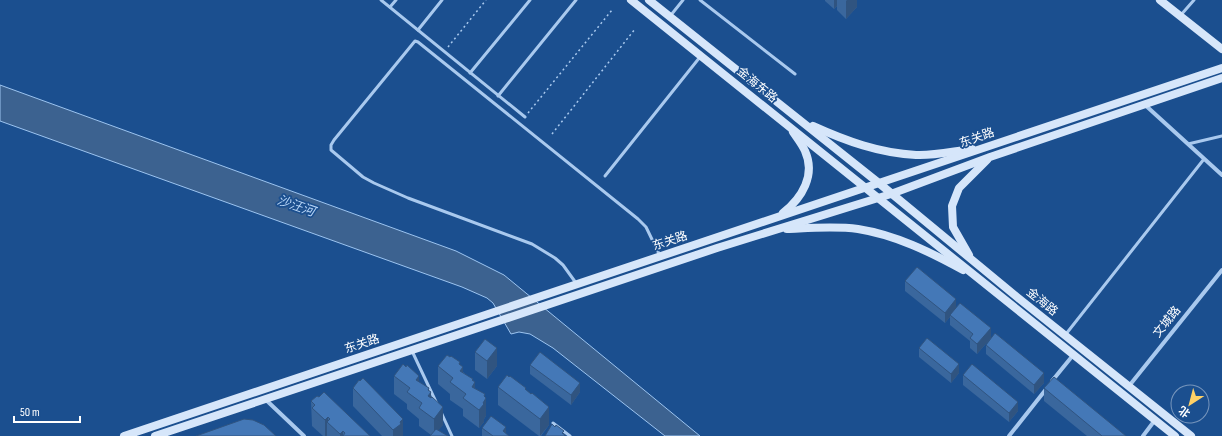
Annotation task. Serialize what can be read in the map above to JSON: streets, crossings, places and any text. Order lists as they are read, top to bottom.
{
  "streets": {
    "main road": ["金海东路", "东关路", "金海路"],
    "street": ["文城路"]
  },
  "crossings": [
    ["金海东路", "东关路"],
    ["金海东路", "金海路"],
    ["东关路", "金海路"],
    ["金海路", "文城路"]
  ],
  "water": ["沙汪河"],
  "scale_bar": "50 m",
  "north": "bottom left"
}
